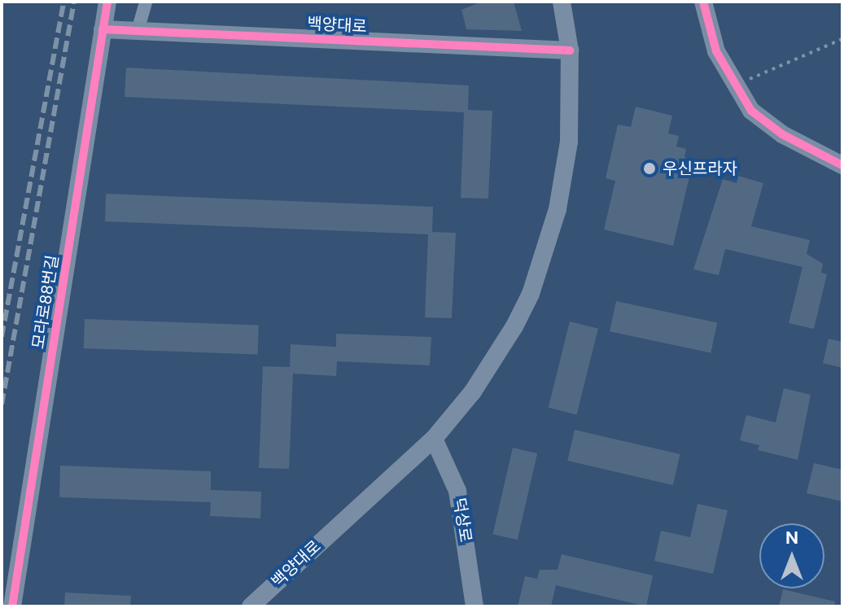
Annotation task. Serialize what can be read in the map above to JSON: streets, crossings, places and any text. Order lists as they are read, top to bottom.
{
  "streets": {
    "street": ["백양대로", "모라로88번길", "덕상로"]
  },
  "crossings": [
    ["백양대로", "모라로88번길"],
    ["백양대로", "덕상로"]
  ],
  "places": ["우신프라자"],
  "north": "top"
}
